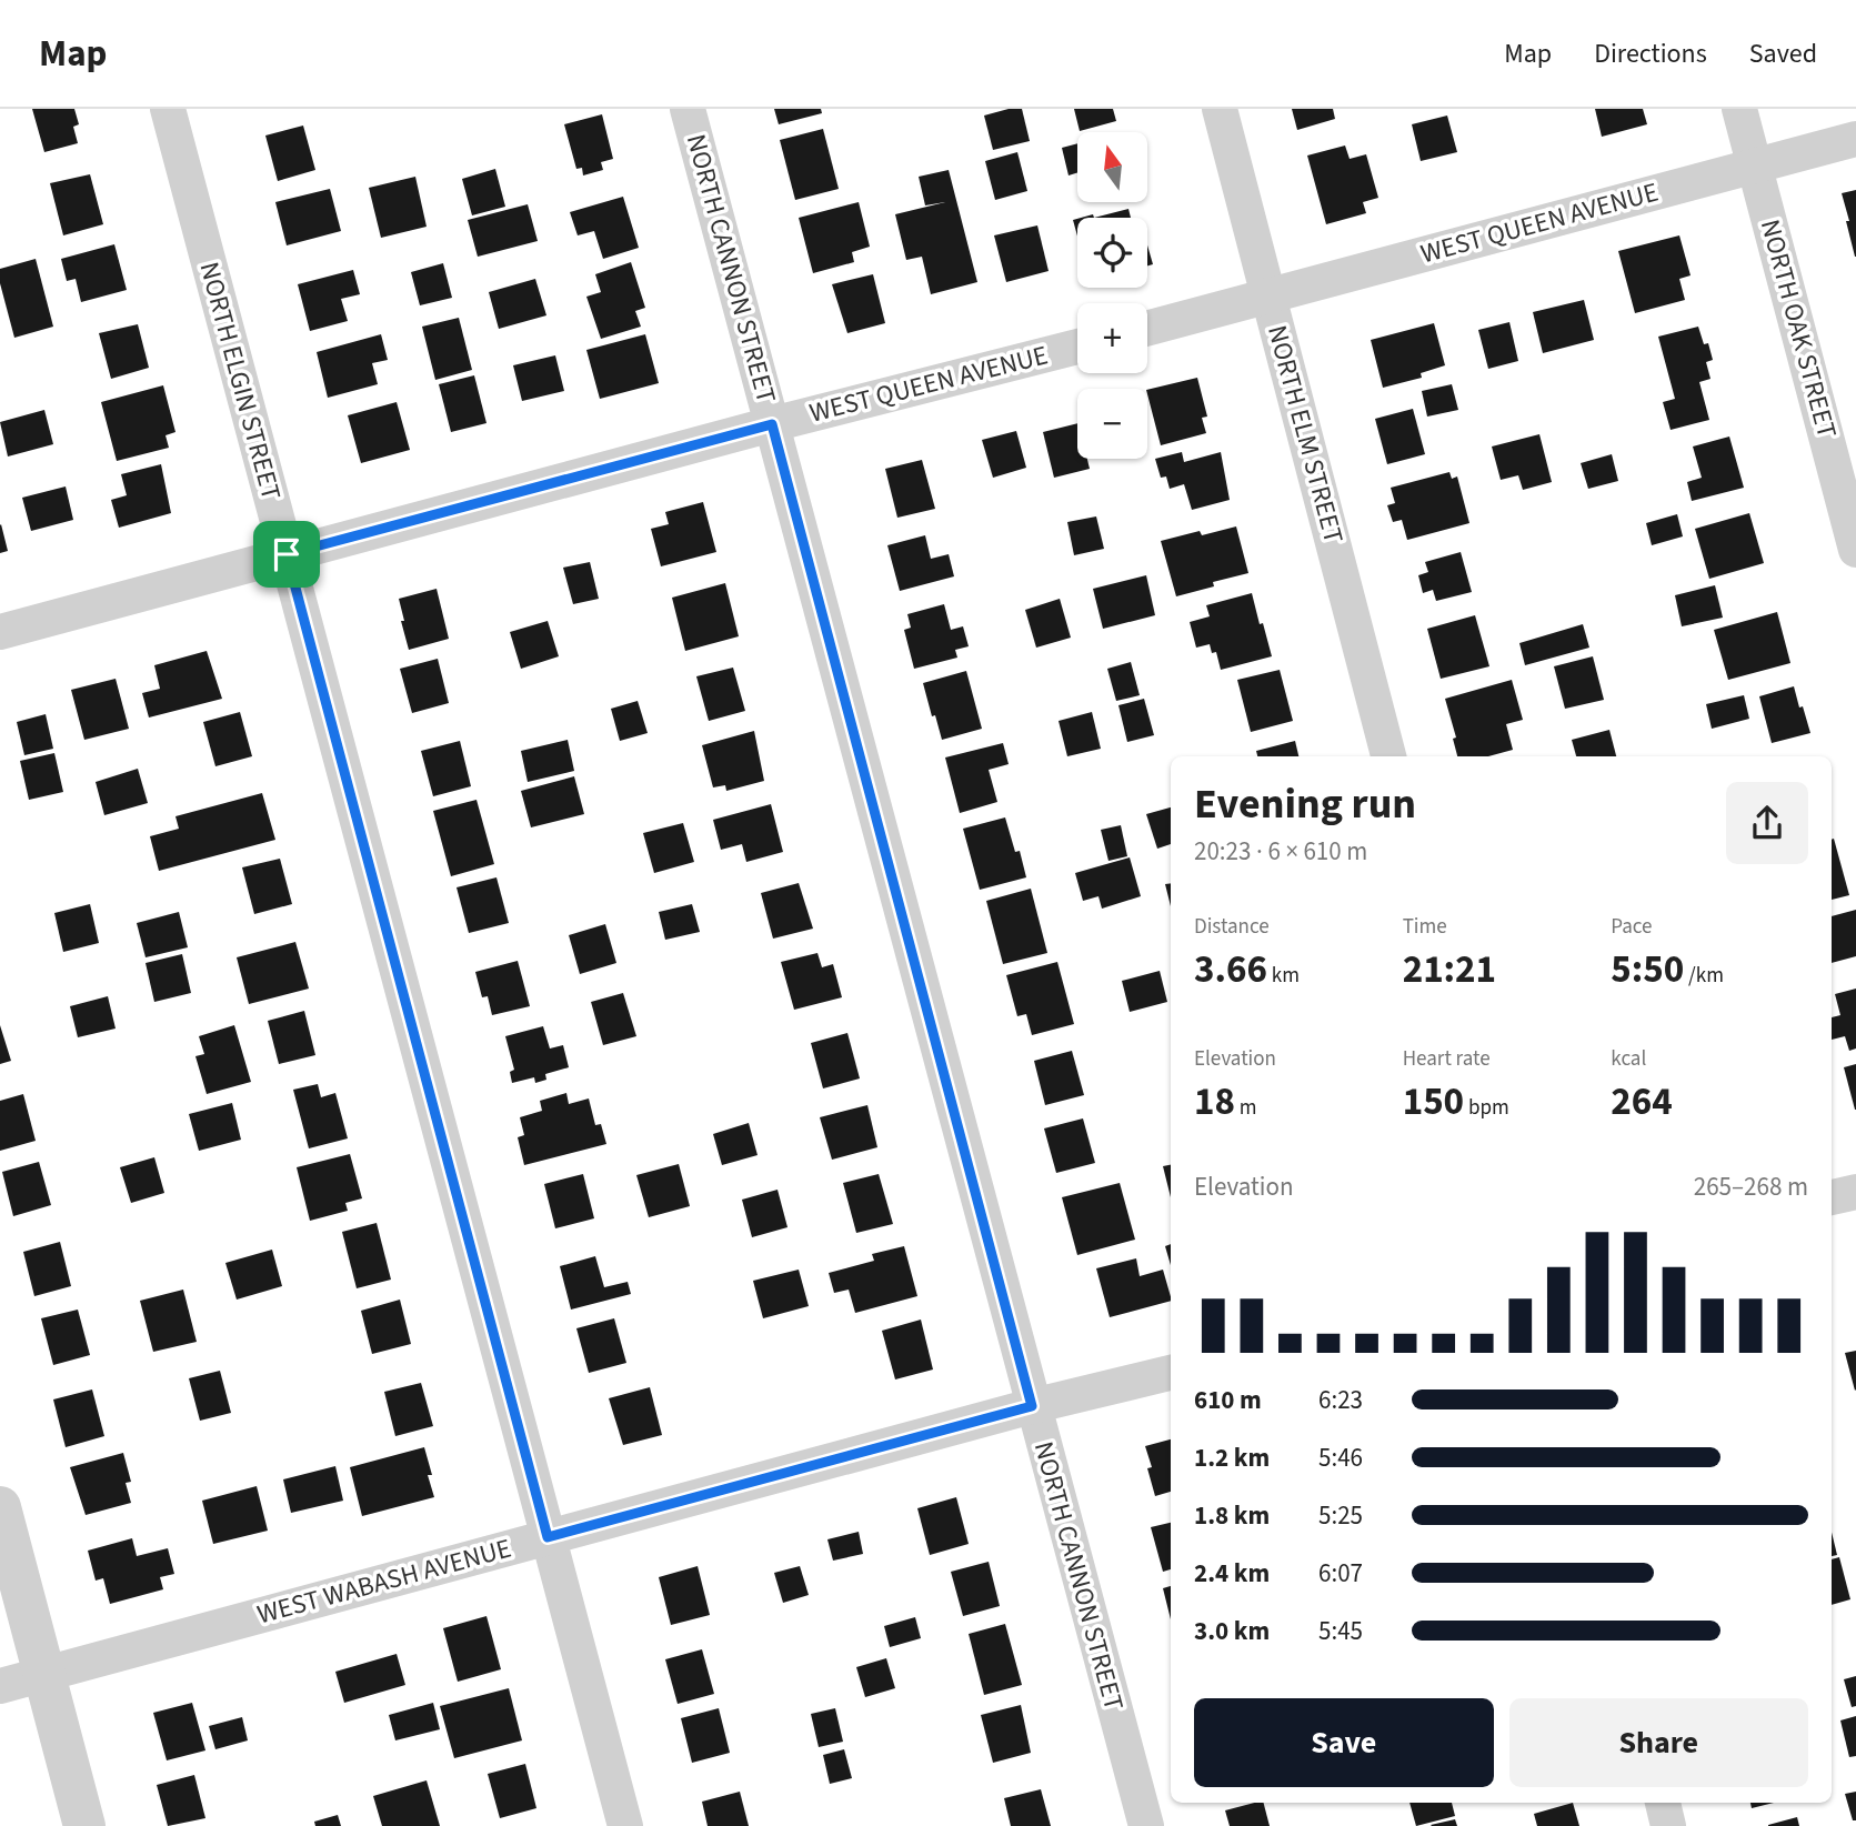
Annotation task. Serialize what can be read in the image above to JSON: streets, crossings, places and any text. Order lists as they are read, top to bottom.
{
  "streets": {
    "street": [
      "WEST QUEEN AVENUE",
      "NORTH CANNON STREET",
      "NORTH OAK STREET",
      "NORTH ELGIN STREET",
      "NORTH ELM STREET",
      "WEST WABASH AVENUE"
    ]
  },
  "crossings": [
    ["WEST QUEEN AVENUE", "NORTH CANNON STREET"],
    ["WEST QUEEN AVENUE", "NORTH OAK STREET"],
    ["WEST QUEEN AVENUE", "NORTH ELGIN STREET"],
    ["WEST QUEEN AVENUE", "NORTH ELM STREET"],
    ["NORTH CANNON STREET", "WEST WABASH AVENUE"],
    ["NORTH ELGIN STREET", "WEST WABASH AVENUE"]
  ],
  "north": "top",
  "page": {
    "header": "Map",
    "nav": ["Map", "Directions", "Saved"],
    "map_buttons": ["+", "−"],
    "heading": ["Evening run", "20:23 · 6 × 610 m"],
    "stats": [
      ["Distance", "3.66 km"],
      ["Time", "21:21"],
      ["Pace", "5:50 /km"],
      ["Elevation", "18 m"],
      ["Heart rate", "150 bpm"],
      ["kcal", "264"]
    ],
    "chart": ["Elevation", "265–268 m"],
    "list": [
      {
        "name": "610 m",
        "note": "6:23"
      },
      {
        "name": "1.2 km",
        "note": "5:46"
      },
      {
        "name": "1.8 km",
        "note": "5:25"
      },
      {
        "name": "2.4 km",
        "note": "6:07"
      },
      {
        "name": "3.0 km",
        "note": "5:45"
      }
    ],
    "buttons": ["Save", "Share"]
  }
}
